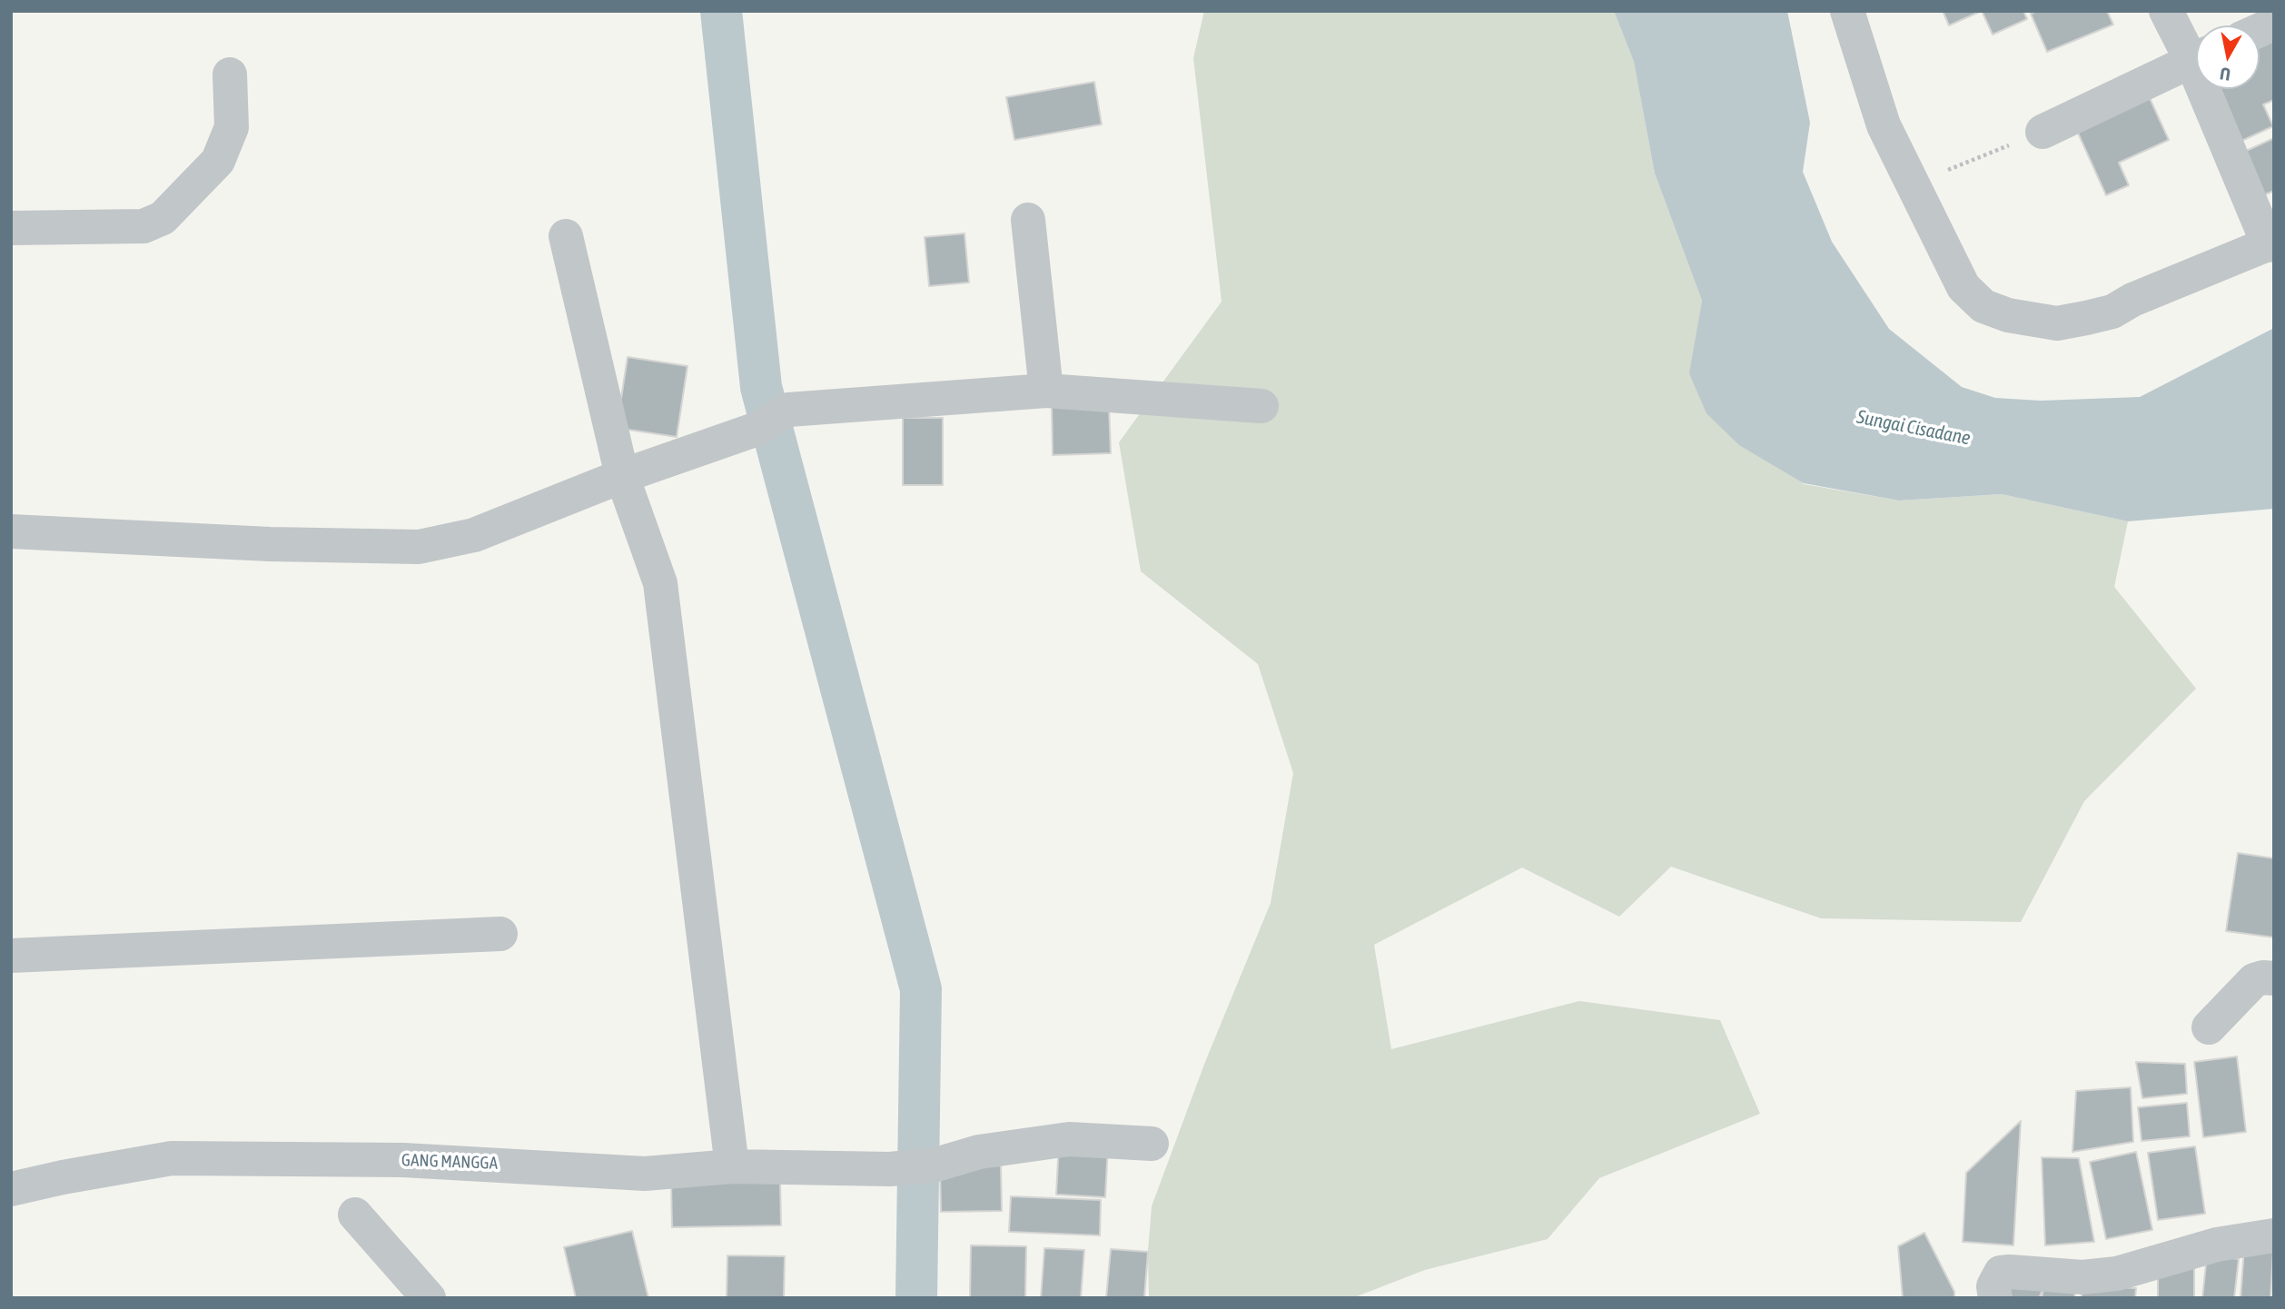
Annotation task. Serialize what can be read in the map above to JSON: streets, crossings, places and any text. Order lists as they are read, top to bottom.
{
  "streets": {
    "street": ["GANG MANGGA"]
  },
  "water": ["Sungai Cisadane"],
  "north": "bottom"
}
